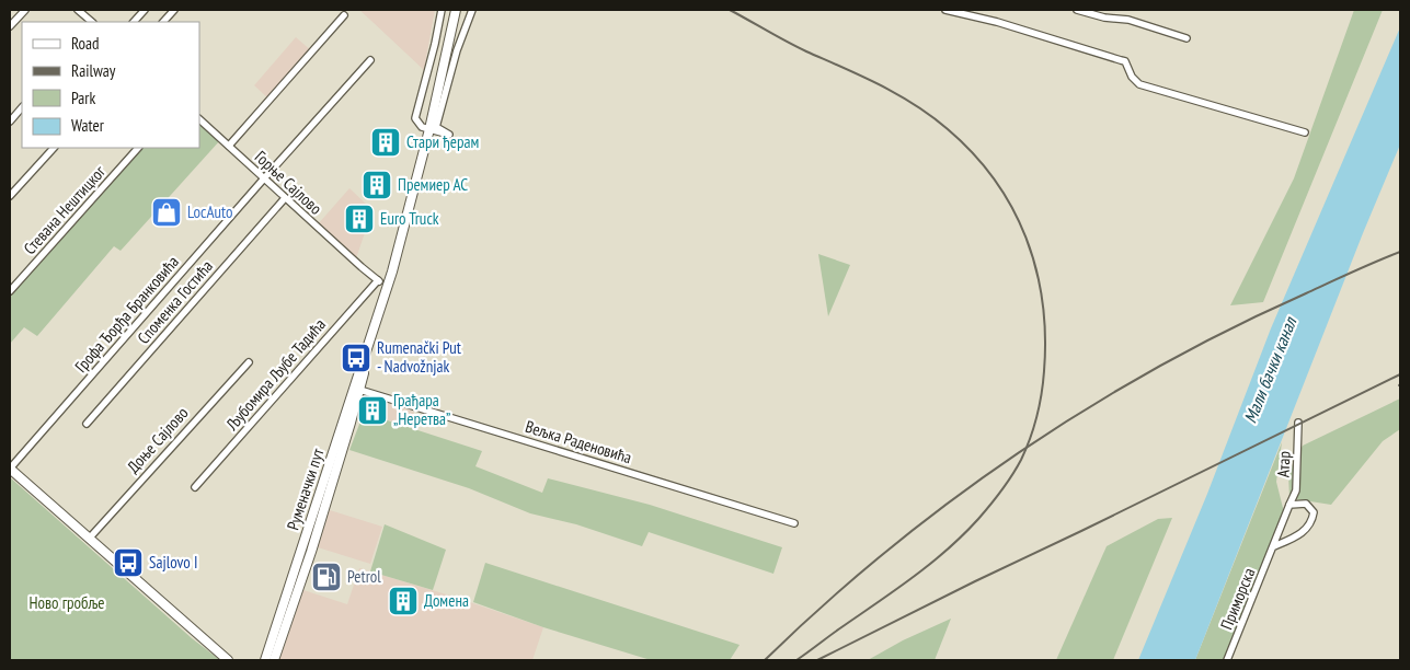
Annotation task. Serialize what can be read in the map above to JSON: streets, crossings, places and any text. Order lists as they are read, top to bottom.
{
  "streets": {
    "main road": ["Руменачки пут"],
    "street": [
      "Горње Сајлово",
      "Стевана Нештицког",
      "Споменка Гостића",
      "Грофа Ђорђа Бранковића",
      "Љубомира Љубе Тадића",
      "Доње Сајлово",
      "Вељка Раденовића",
      "Атар",
      "Приморска"
    ]
  },
  "crossings": [
    ["Горње Сајлово", "Споменка Гостића"],
    ["Горње Сајлово", "Грофа Ђорђа Бранковића"],
    ["Горње Сајлово", "Љубомира Љубе Тадића"],
    ["Горње Сајлово", "Руменачки пут"],
    ["Вељка Раденовића", "Руменачки пут"],
    ["Атар", "Приморска"]
  ],
  "water": ["Мали бачки канал"],
  "parks": ["Ново гробље"],
  "places": {
    "building": [
      "Стари ђерам",
      "Премиер АС",
      "Euro Truck",
      "Грађара „Неретва”",
      "Домена"
    ],
    "shop": ["LocAuto"],
    "bus stop": ["Rumenački Put - Nadvožnjak", "Sajlovo I"],
    "fuel station": ["Petrol"]
  },
  "legend": [
    "Road",
    "Railway",
    "Park",
    "Water"
  ]
}
